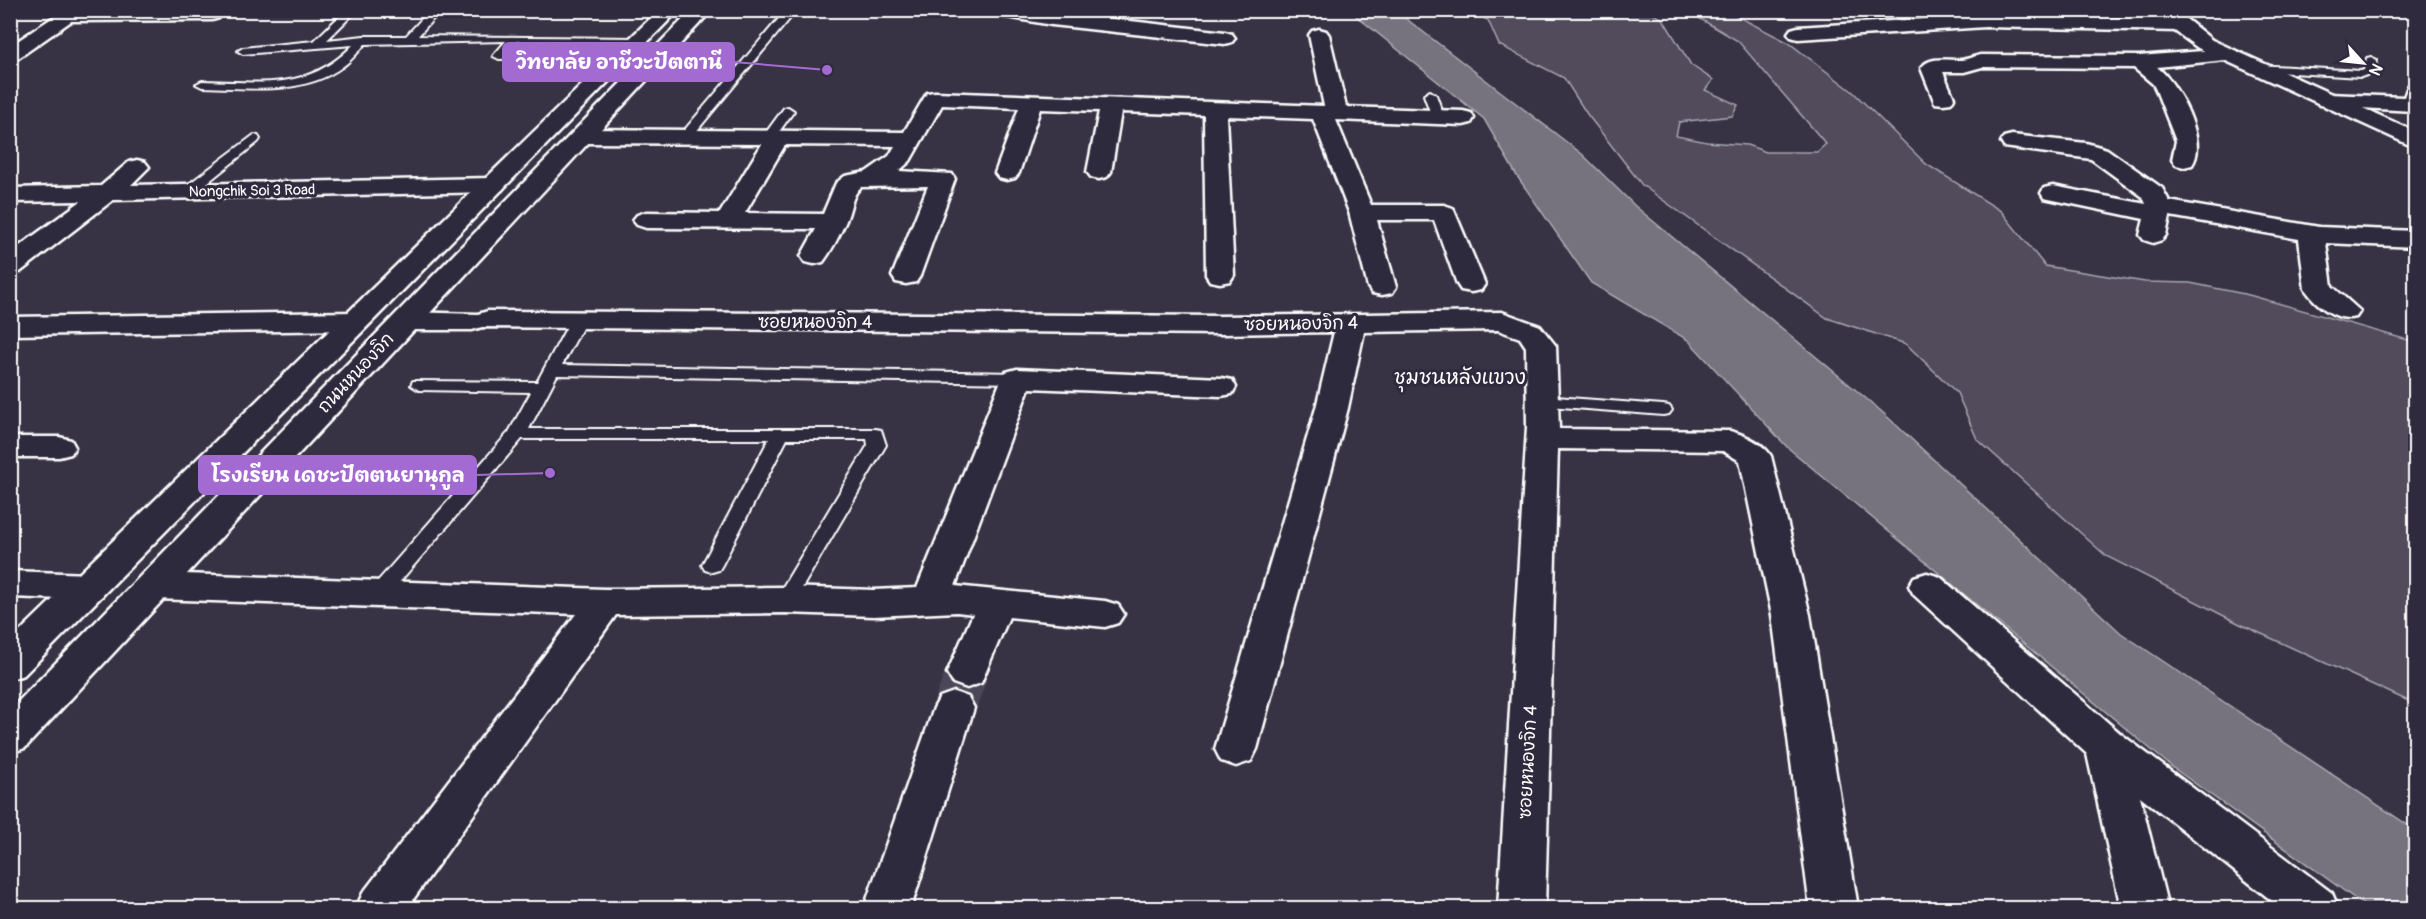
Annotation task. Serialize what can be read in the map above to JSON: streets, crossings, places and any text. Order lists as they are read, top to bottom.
{
  "streets": {
    "street": ["Nongchik Soi 3 Road", "ซอยหนองจิก 4", "ถนนหนองจิก"]
  },
  "crossings": [
    ["Nongchik Soi 3 Road", "ถนนหนองจิก"],
    ["ซอยหนองจิก 4", "ถนนหนองจิก"]
  ],
  "districts": ["ชุมชนหลังแขวง"],
  "places": ["วิทยาลัย อาชีวะปัตตานี", "โรงเรียน เดชะปัตตนยานุกูล"],
  "north": "bottom right"
}
